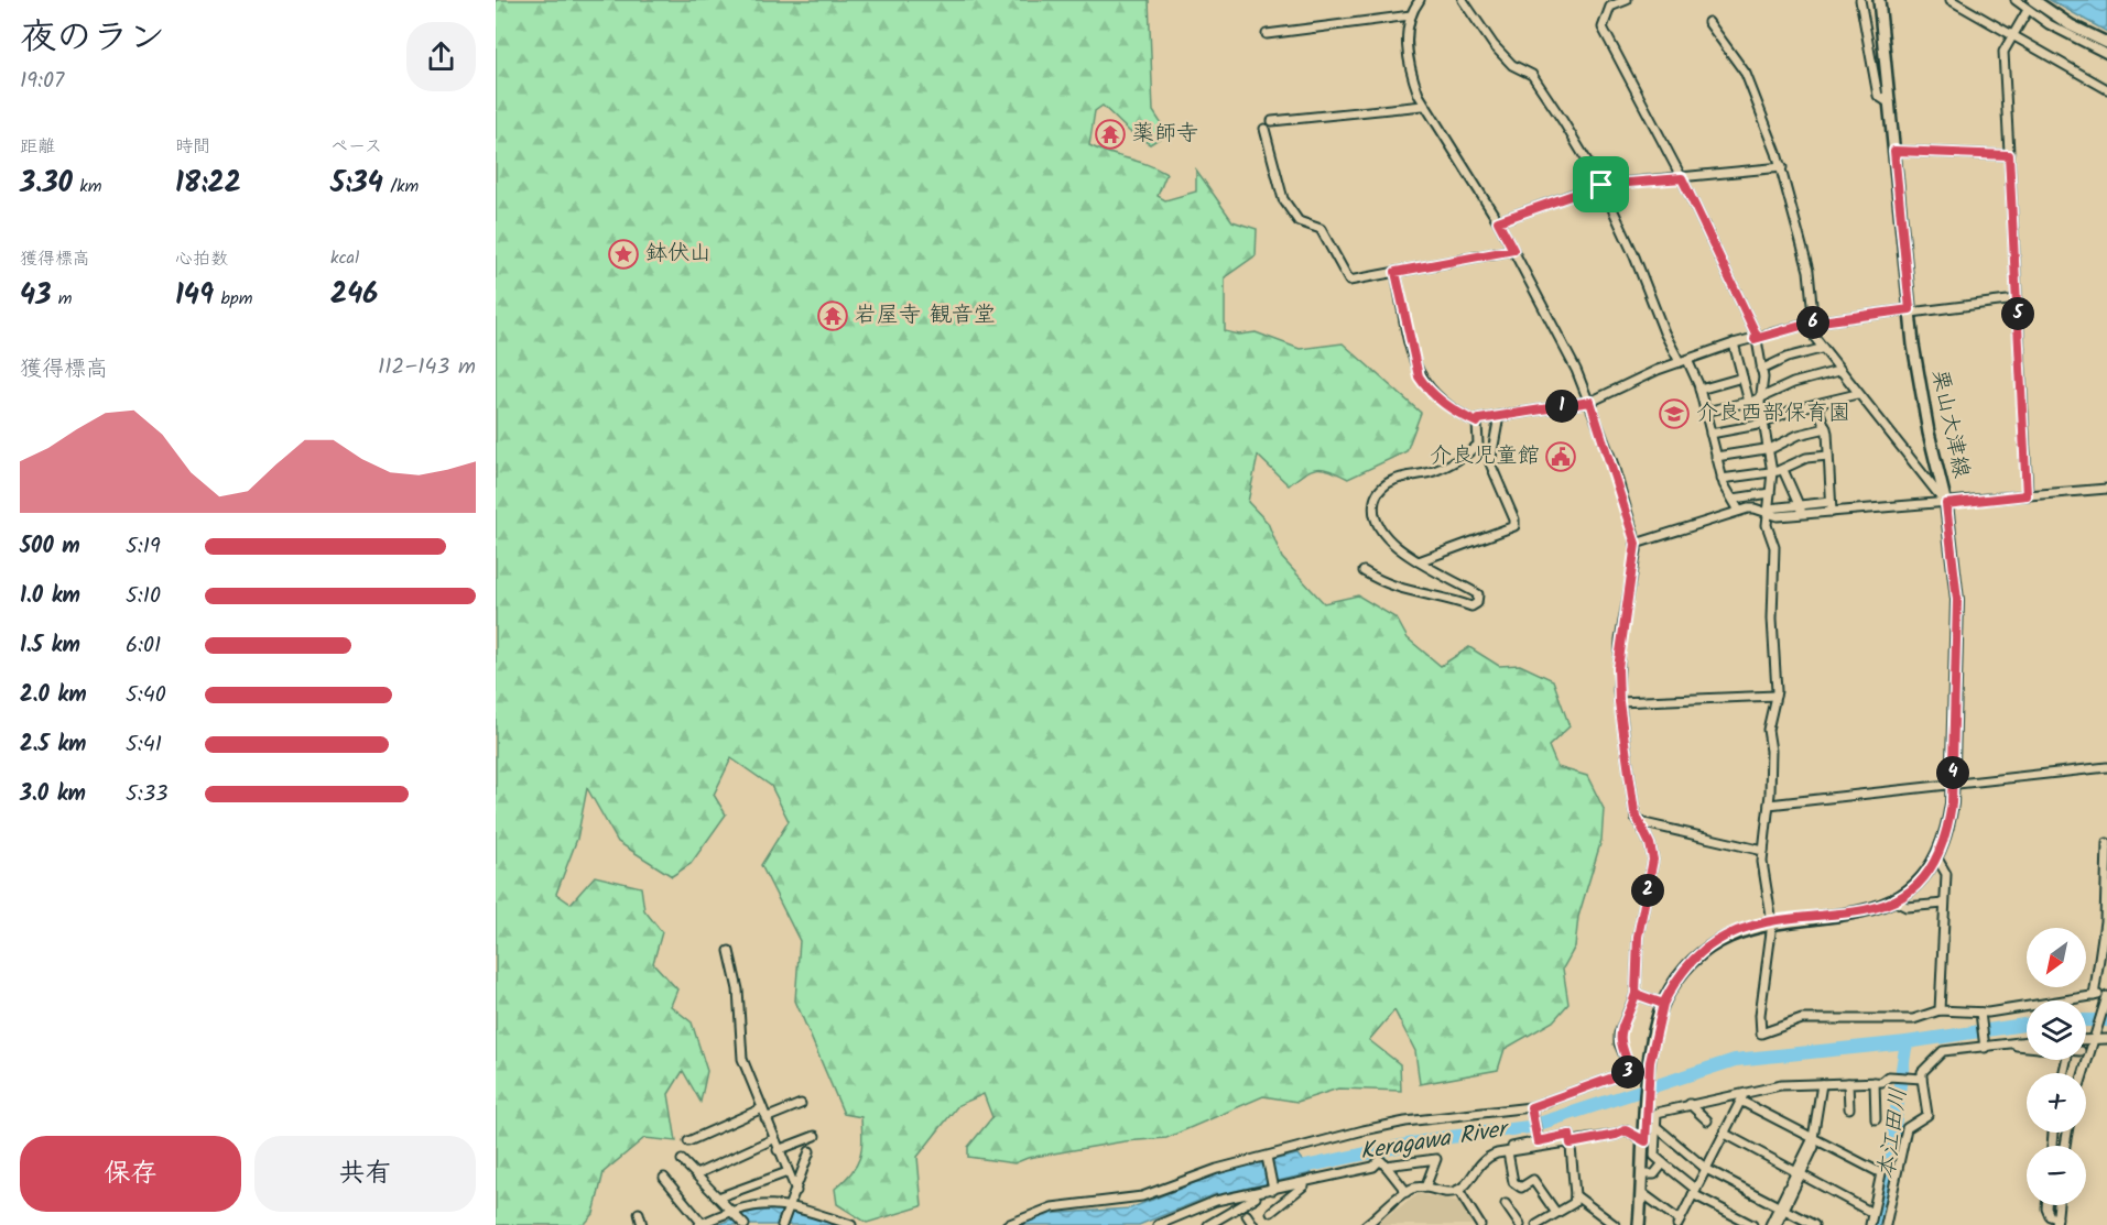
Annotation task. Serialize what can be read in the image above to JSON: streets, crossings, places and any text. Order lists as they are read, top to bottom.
{
  "streets": {
    "main road": ["栗山大津線"]
  },
  "water": ["本江田川", "Keragawa River"],
  "places": {
    "temple": ["薬師寺", "岩屋寺 観音堂"],
    "place": ["鉢伏山"],
    "school or university": ["介良西部保育園"],
    "public building": ["介良児童館"]
  },
  "north": "bottom left",
  "page": {
    "heading": ["夜のラン", "19:07"],
    "stats": [
      ["距離", "3.30 km"],
      ["時間", "18:22"],
      ["ペース", "5:34 /km"],
      ["獲得標高", "43 m"],
      ["心拍数", "149 bpm"],
      ["kcal", "246"]
    ],
    "pins": [
      "5",
      "6",
      "1",
      "4",
      "2",
      "3"
    ],
    "chart": ["獲得標高", "112–143 m"],
    "list": [
      {
        "name": "500 m",
        "note": "5:19"
      },
      {
        "name": "1.0 km",
        "note": "5:10"
      },
      {
        "name": "1.5 km",
        "note": "6:01"
      },
      {
        "name": "2.0 km",
        "note": "5:40"
      },
      {
        "name": "2.5 km",
        "note": "5:41"
      },
      {
        "name": "3.0 km",
        "note": "5:33"
      }
    ],
    "map_buttons": ["+", "−"],
    "buttons": ["保存", "共有"]
  }
}
